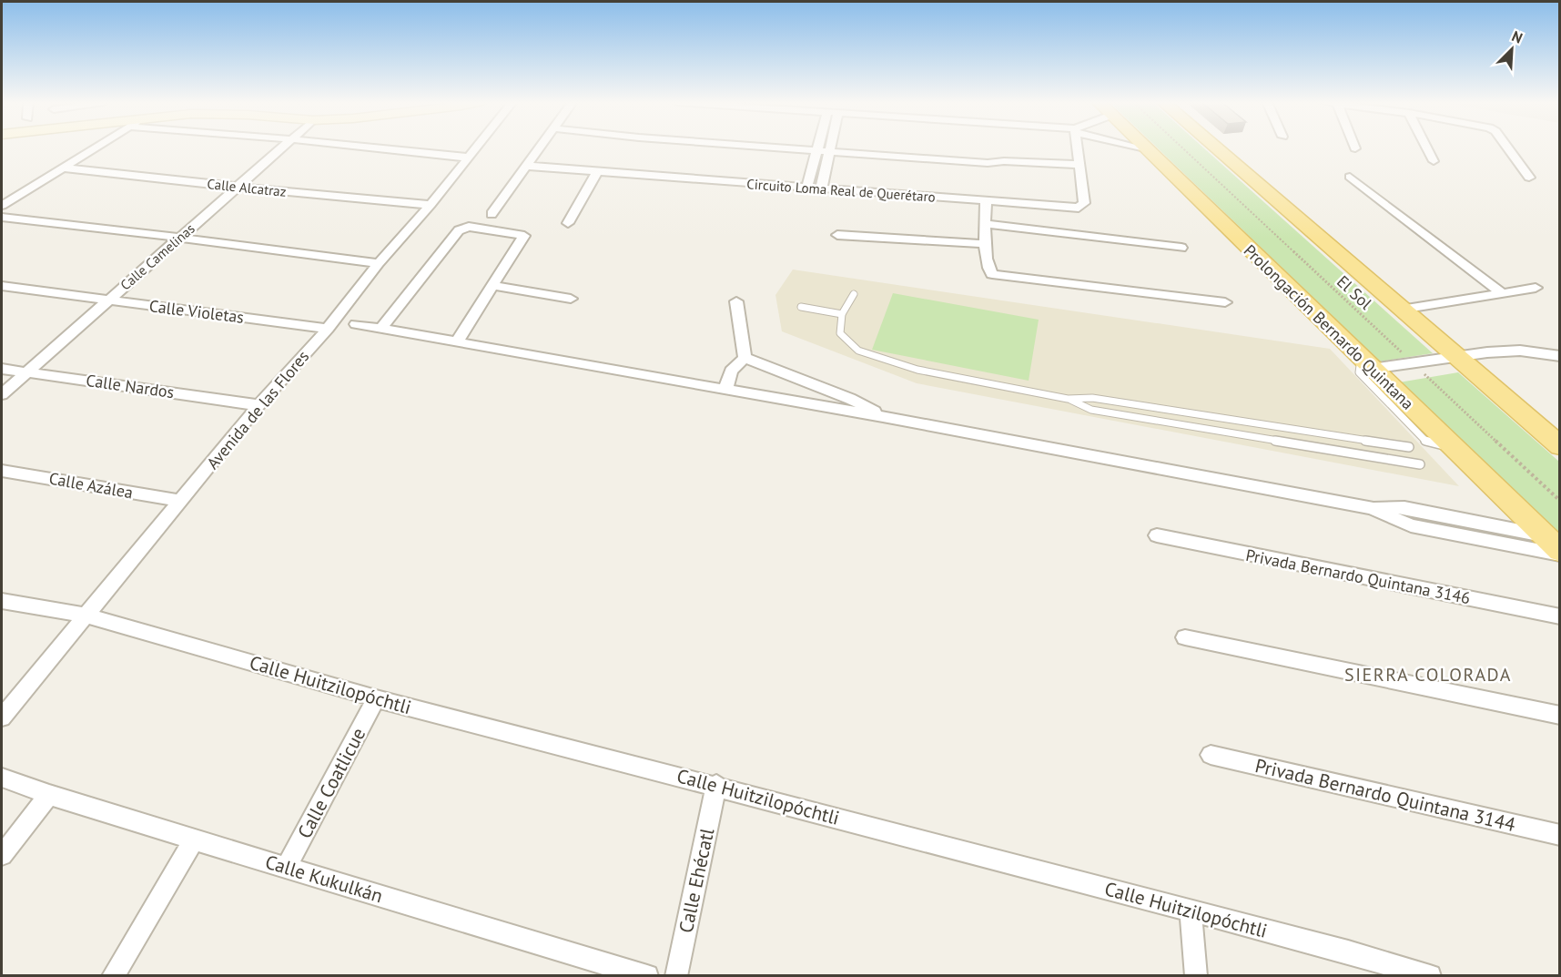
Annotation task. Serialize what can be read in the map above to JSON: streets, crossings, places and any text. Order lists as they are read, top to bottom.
{
  "streets": {
    "main road": ["Prolongación Bernardo Quintana"],
    "street": [
      "Calle Alcatraz",
      "Circuito Loma Real de Querétaro",
      "Calle Camelinas",
      "Calle Violetas",
      "Calle Nardos",
      "Avenida de las Flores",
      "Calle Azálea",
      "Privada Bernardo Quintana 3146",
      "Calle Huitzilopóchtli",
      "Calle Coatlicue",
      "Privada Bernardo Quintana 3144",
      "Calle Kukulkán",
      "Calle Ehécatl"
    ],
    "path": ["El Sol"]
  },
  "crossings": [
    ["Calle Alcatraz", "Calle Camelinas"],
    ["Calle Alcatraz", "Avenida de las Flores"],
    ["Calle Camelinas", "Calle Violetas"],
    ["Calle Camelinas", "Calle Nardos"],
    ["Calle Violetas", "Avenida de las Flores"],
    ["Calle Nardos", "Avenida de las Flores"],
    ["Avenida de las Flores", "Calle Azálea"],
    ["Avenida de las Flores", "Calle Huitzilopóchtli"],
    ["Calle Huitzilopóchtli", "Calle Coatlicue"],
    ["Calle Huitzilopóchtli", "Calle Ehécatl"],
    ["Calle Coatlicue", "Calle Kukulkán"]
  ],
  "districts": ["SIERRA COLORADA"],
  "north": "top right"
}
